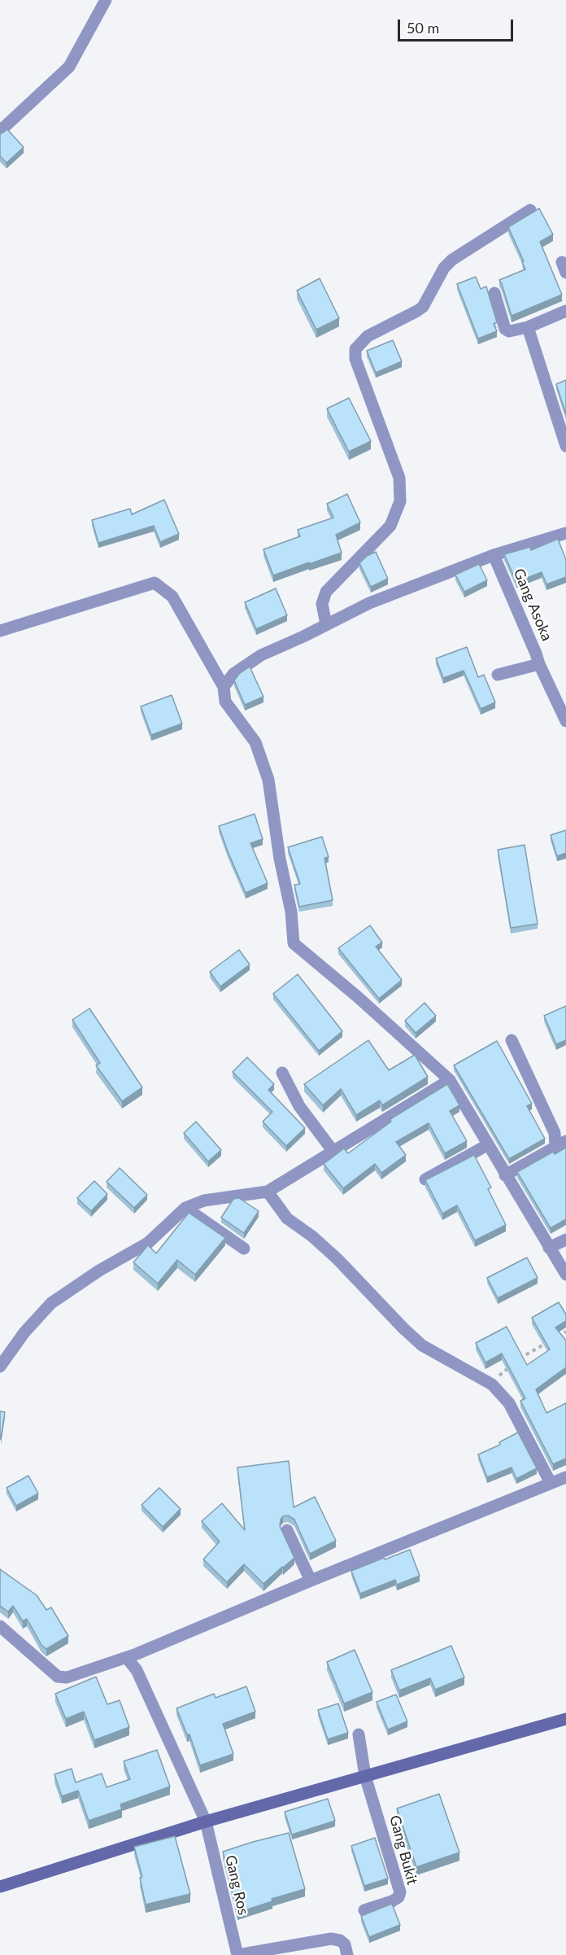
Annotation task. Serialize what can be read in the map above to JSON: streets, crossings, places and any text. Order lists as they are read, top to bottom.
{
  "streets": {
    "street": ["Gang Asoka", "Gang Bukit", "Gang Ros"]
  },
  "scale_bar": "50 m"
}
